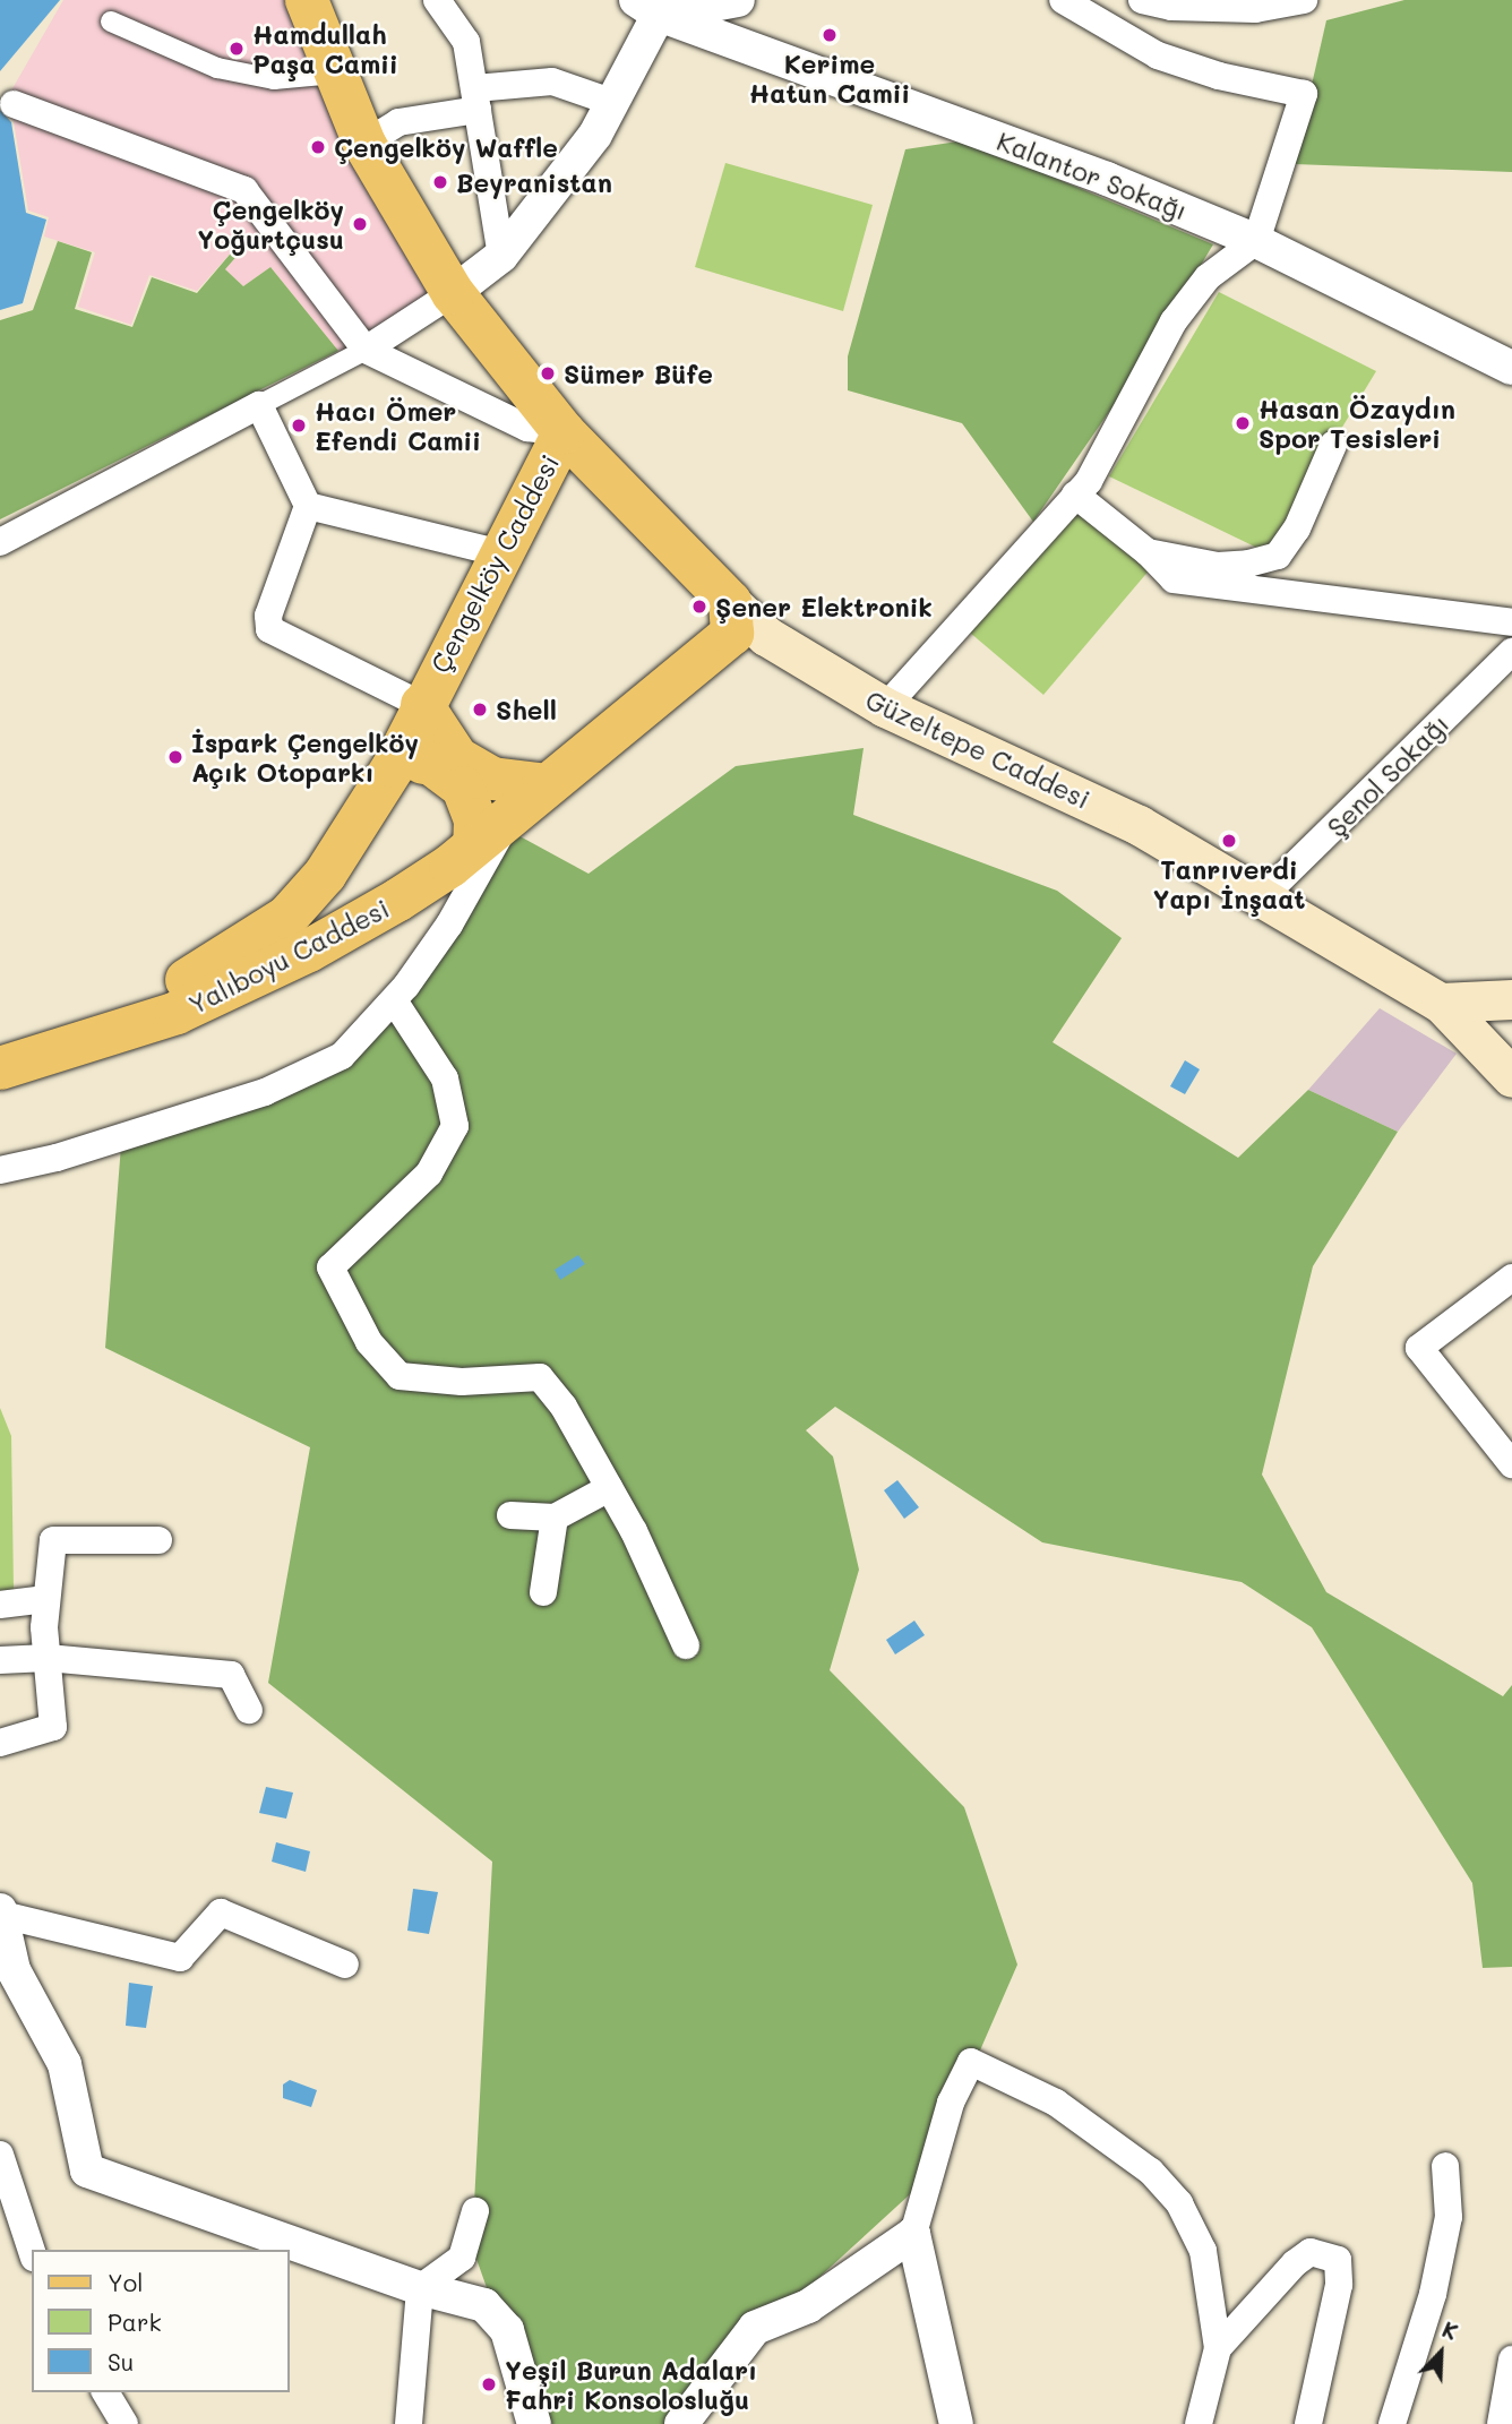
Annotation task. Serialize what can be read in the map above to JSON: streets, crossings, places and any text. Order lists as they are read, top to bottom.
{
  "streets": {
    "main road": ["Çengelköy Caddesi", "Güzeltepe Caddesi", "Yalıboyu Caddesi"],
    "street": ["Kalantor Sokağı", "Şenol Sokağı"]
  },
  "crossings": [
    ["Çengelköy Caddesi", "Güzeltepe Caddesi"],
    ["Çengelköy Caddesi", "Yalıboyu Caddesi"],
    ["Güzeltepe Caddesi", "Şenol Sokağı"],
    ["Güzeltepe Caddesi", "Yalıboyu Caddesi"]
  ],
  "places": [
    "Kerime Hatun Camii",
    "Hamdullah Paşa Camii",
    "Çengelköy Waffle",
    "Beyranistan",
    "Çengelköy Yoğurtçusu",
    "Sümer Büfe",
    "Hasan Özaydın Spor Tesisleri",
    "Hacı Ömer Efendi Camii",
    "Şener Elektronik",
    "Shell",
    "İspark Çengelköy Açık Otoparkı",
    "Tanrıverdi Yapı İnşaat",
    "Yeşil Burun Adaları Fahri Konsolosluğu"
  ],
  "legend": ["Yol", "Park", "Su"],
  "north": "top right"
}
